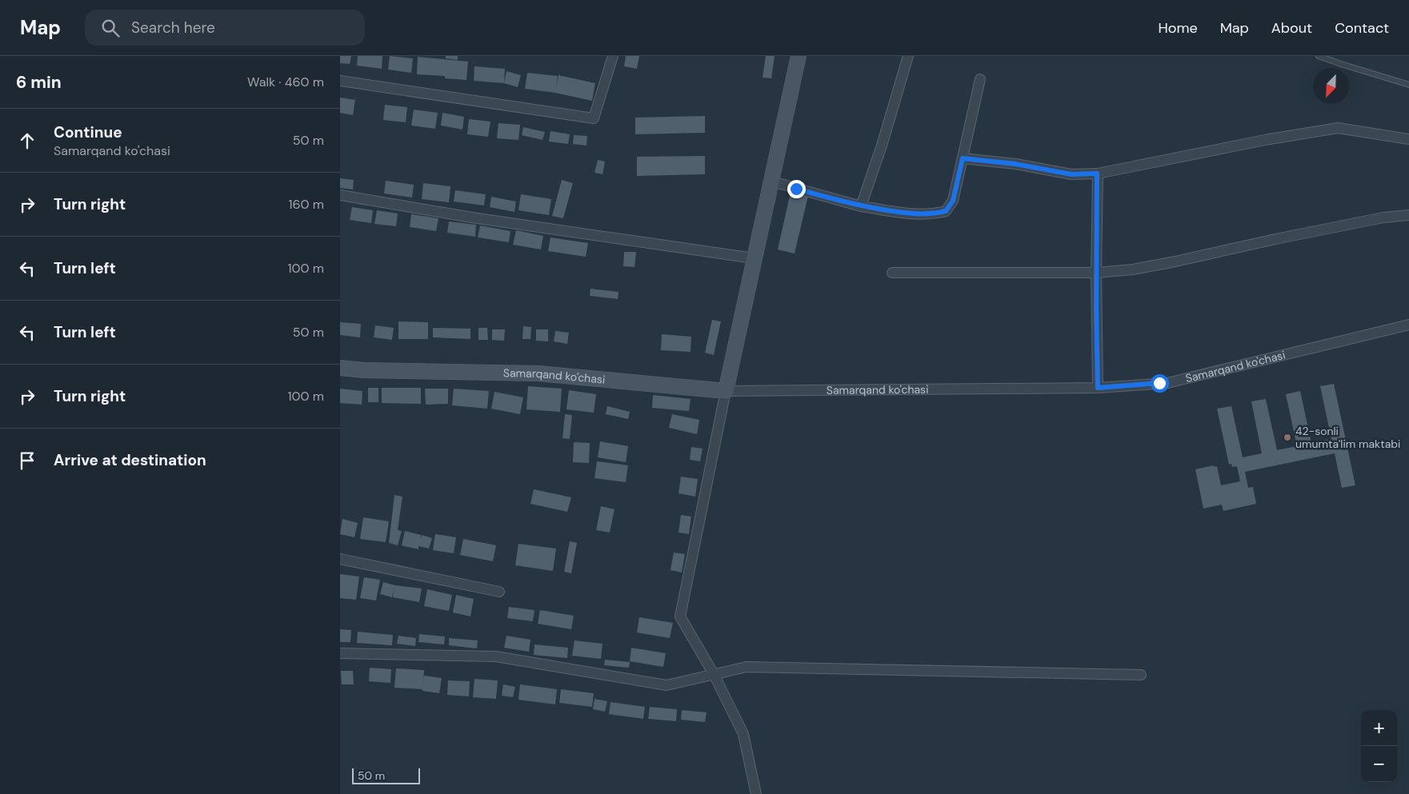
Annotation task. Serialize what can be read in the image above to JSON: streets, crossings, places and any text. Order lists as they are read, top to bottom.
{
  "streets": {
    "street": ["Samarqand ko'chasi"]
  },
  "places": ["42-sonli umumta'lim maktabi"],
  "scale_bar": "50 m",
  "north": "bottom left",
  "page": {
    "header": "Map",
    "search": "Search here",
    "nav": [
      "Home",
      "Map",
      "About",
      "Contact"
    ],
    "heading": ["6 min", "Walk · 460 m"],
    "list": [
      ["Continue", "Samarqand ko'chasi", "50 m"],
      ["Turn right", "160 m"],
      ["Turn left", "100 m"],
      ["Turn left", "50 m"],
      ["Turn right", "100 m"],
      "Arrive at destination"
    ],
    "map_buttons": ["+", "−"],
    "scale": "50 m"
  }
}
